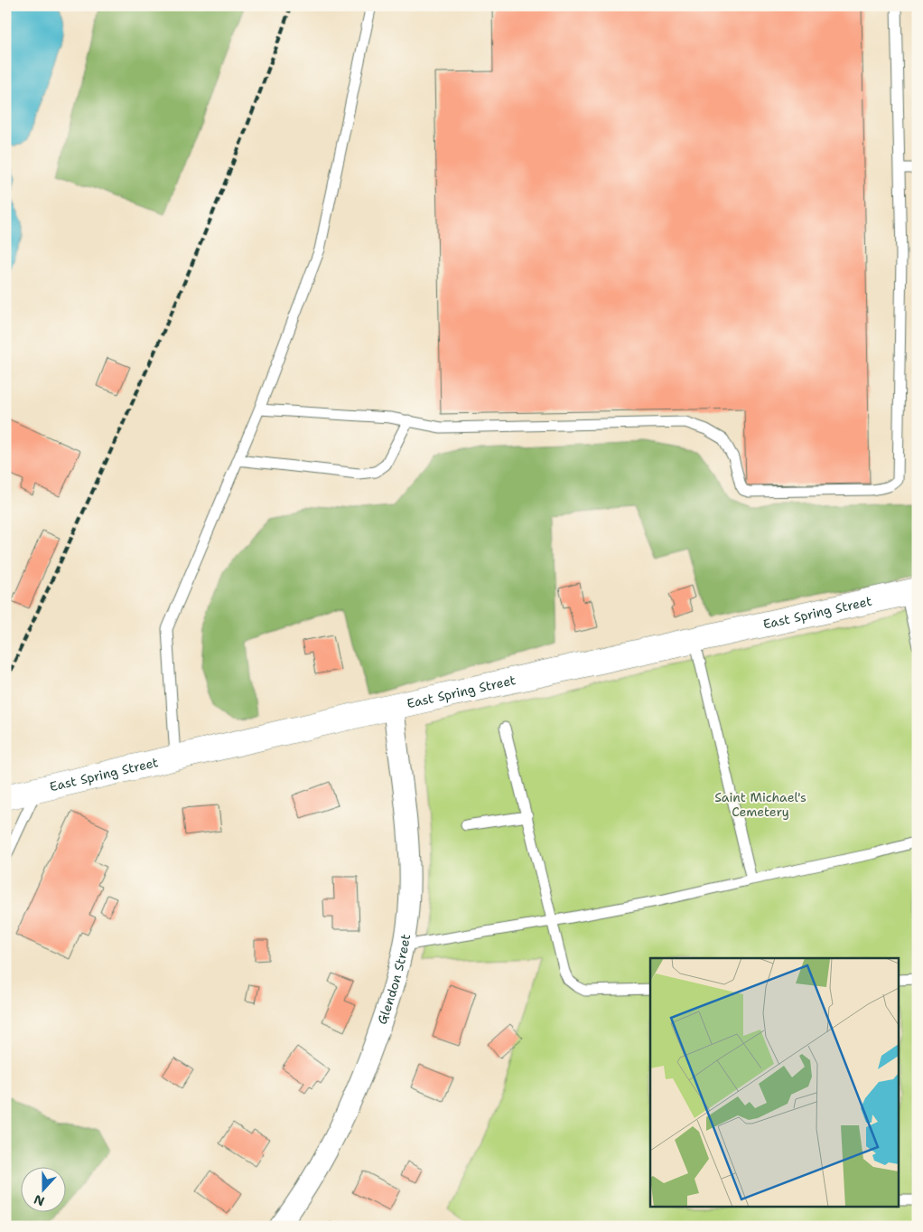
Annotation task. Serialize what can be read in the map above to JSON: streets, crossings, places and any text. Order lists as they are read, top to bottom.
{
  "streets": {
    "main road": ["East Spring Street"],
    "street": ["Glendon Street"]
  },
  "crossings": [
    ["East Spring Street", "Glendon Street"]
  ],
  "parks": ["Saint Michael's Cemetery"],
  "north": "bottom"
}
